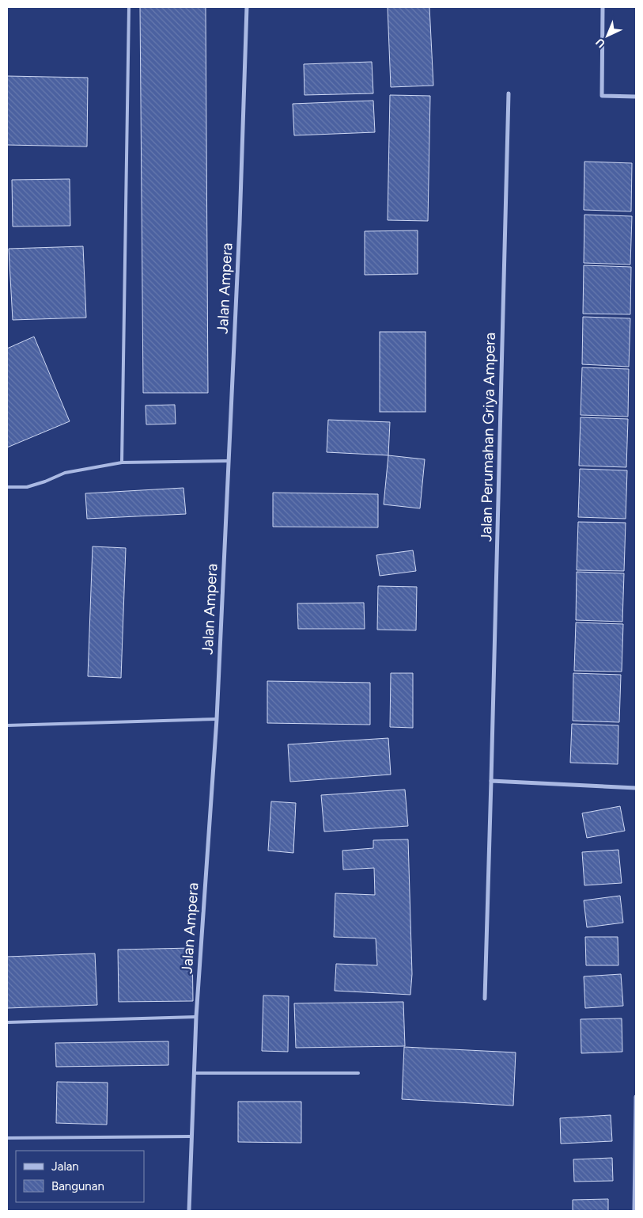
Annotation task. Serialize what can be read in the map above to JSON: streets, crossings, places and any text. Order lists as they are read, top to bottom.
{
  "streets": {
    "street": ["Jalan Ampera", "Jalan Perumahan Griya Ampera"]
  },
  "legend": ["Jalan", "Bangunan"],
  "north": "bottom left"
}
